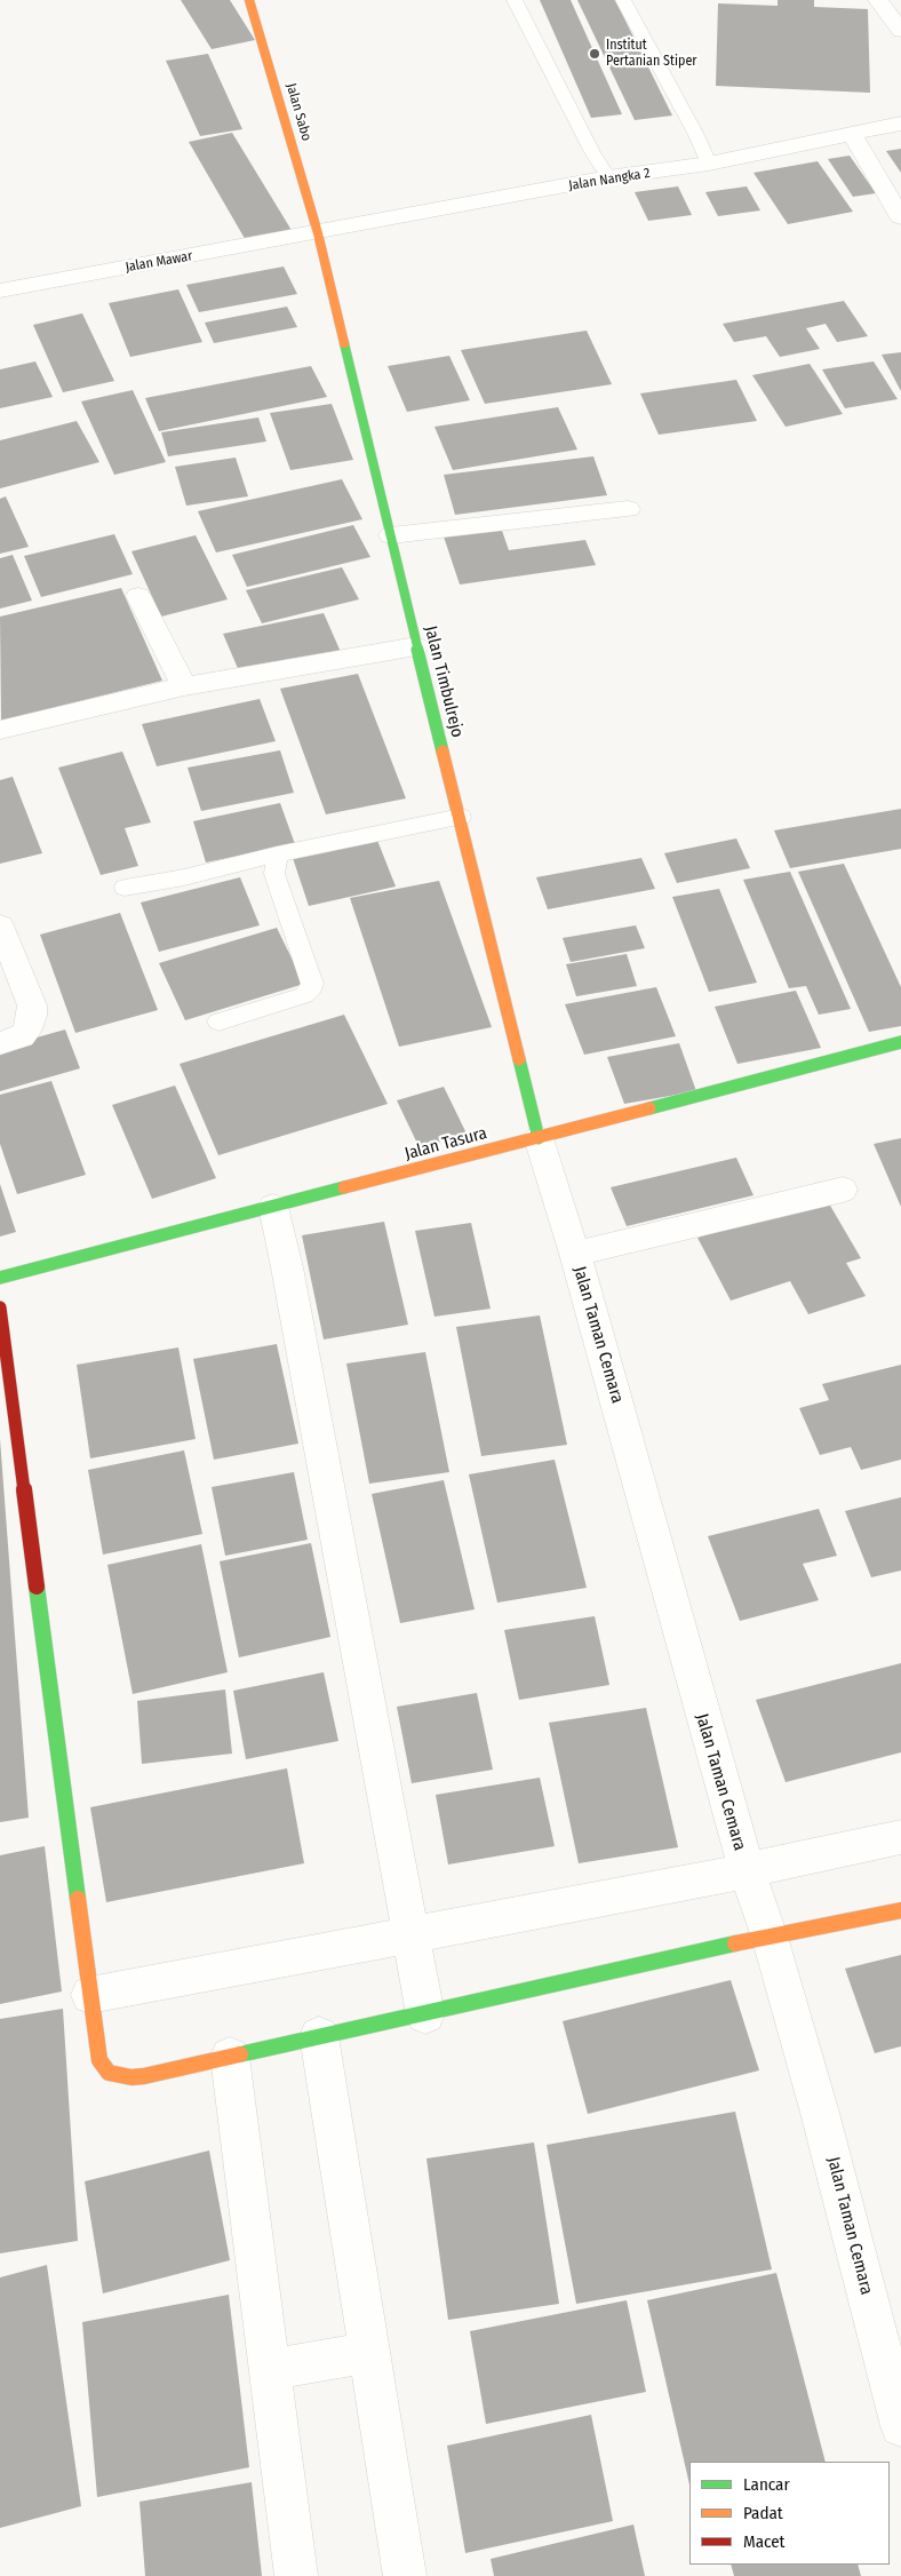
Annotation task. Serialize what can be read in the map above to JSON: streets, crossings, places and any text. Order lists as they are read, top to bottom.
{
  "streets": {
    "street": [
      "Jalan Sabo",
      "Jalan Nangka 2",
      "Jalan Mawar",
      "Jalan Timbulrejo",
      "Jalan Tasura",
      "Jalan Taman Cemara"
    ]
  },
  "crossings": [
    ["Jalan Sabo", "Jalan Nangka 2"],
    ["Jalan Sabo", "Jalan Mawar"],
    ["Jalan Sabo", "Jalan Timbulrejo"],
    ["Jalan Nangka 2", "Jalan Mawar"],
    ["Jalan Nangka 2", "Jalan Timbulrejo"],
    ["Jalan Mawar", "Jalan Timbulrejo"],
    ["Jalan Timbulrejo", "Jalan Tasura"],
    ["Jalan Timbulrejo", "Jalan Taman Cemara"],
    ["Jalan Tasura", "Jalan Taman Cemara"]
  ],
  "places": ["Institut Pertanian Stiper"],
  "legend": ["Lancar", "Padat", "Macet"]
}
